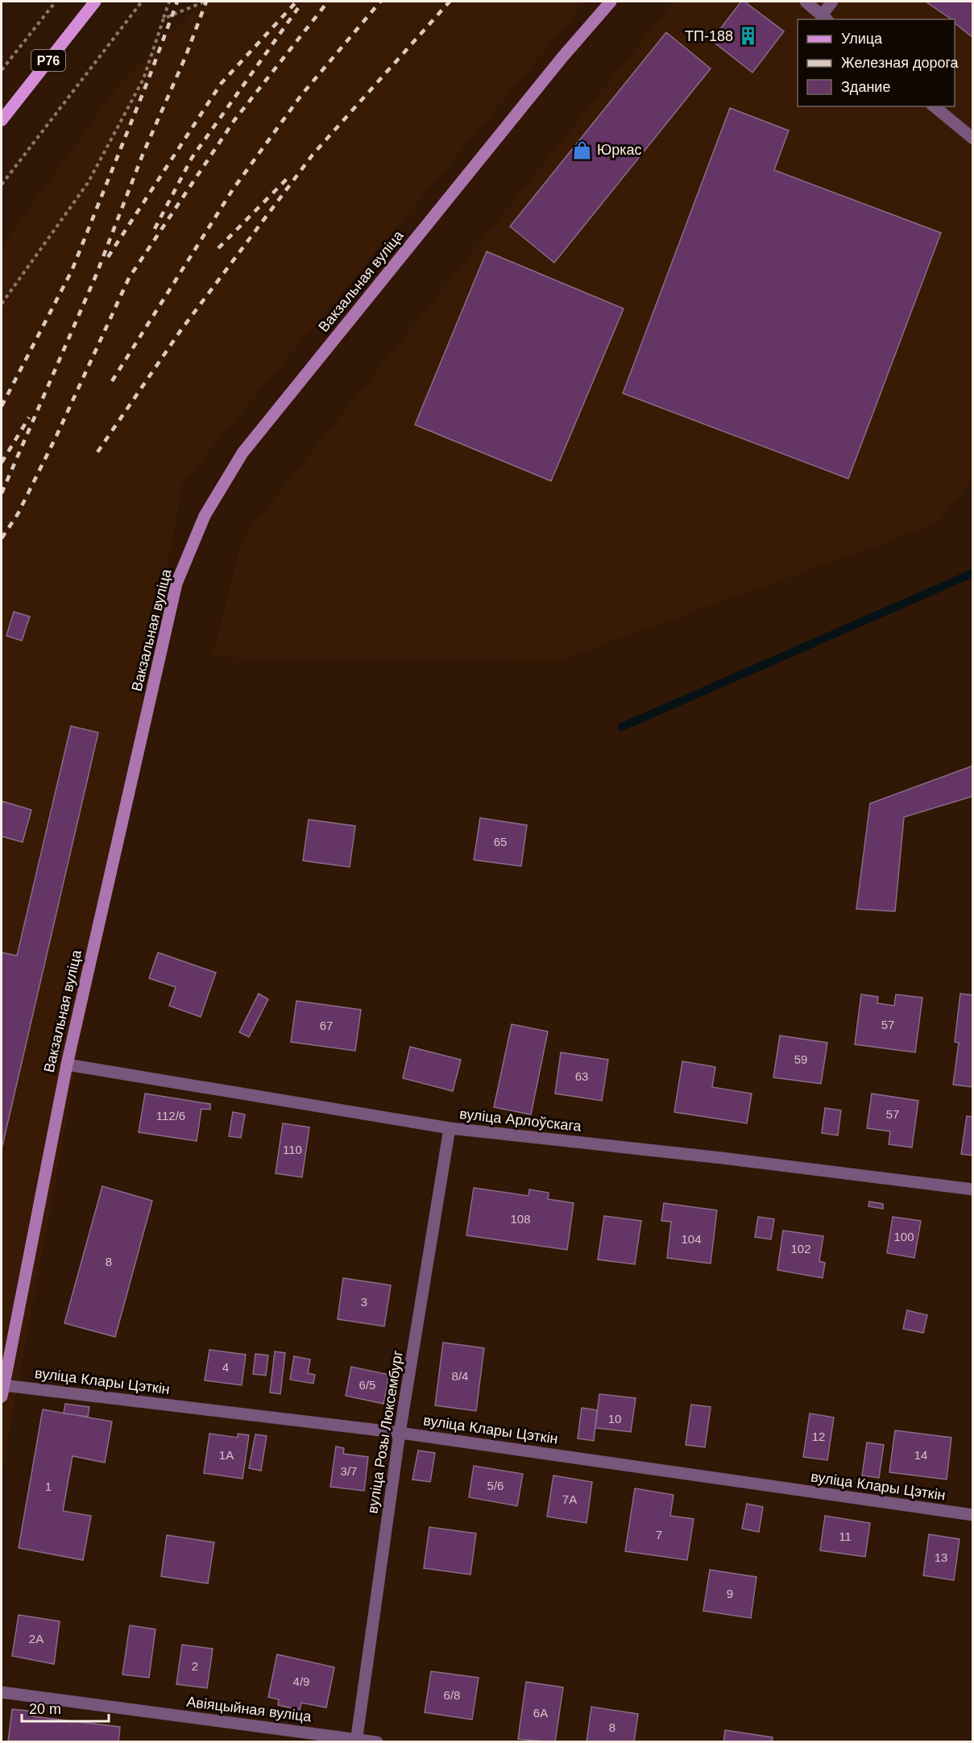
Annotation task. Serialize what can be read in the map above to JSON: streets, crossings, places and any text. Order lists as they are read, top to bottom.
{
  "streets": {
    "main road": ["Р76", "Вакзальная вуліца"],
    "street": [
      "вуліца Арлоўскага",
      "вуліца Клары Цэткін",
      "вуліца Розы Люксембург",
      "Авіяцыйная вуліца"
    ]
  },
  "crossings": [
    ["Вакзальная вуліца", "вуліца Арлоўскага"],
    ["Вакзальная вуліца", "вуліца Клары Цэткін"],
    ["вуліца Арлоўскага", "вуліца Розы Люксембург"],
    ["вуліца Клары Цэткін", "вуліца Розы Люксембург"],
    ["вуліца Розы Люксембург", "Авіяцыйная вуліца"]
  ],
  "places": {
    "building": ["ТП-188"],
    "shop": ["Юркас"]
  },
  "house_numbers": [
    "65",
    "57",
    "67",
    "59",
    "63",
    "57",
    "112/6",
    "110",
    "108",
    "100",
    "104",
    "102",
    "8",
    "3",
    "4",
    "8/4",
    "6/5",
    "10",
    "12",
    "1А",
    "14",
    "3/7",
    "5/6",
    "1",
    "7А",
    "7",
    "11",
    "13",
    "9",
    "2А",
    "2",
    "4/9",
    "6/8",
    "6А",
    "8"
  ],
  "legend": ["Улица", "Железная дорога", "Здание"],
  "scale_bar": "20 m"
}
